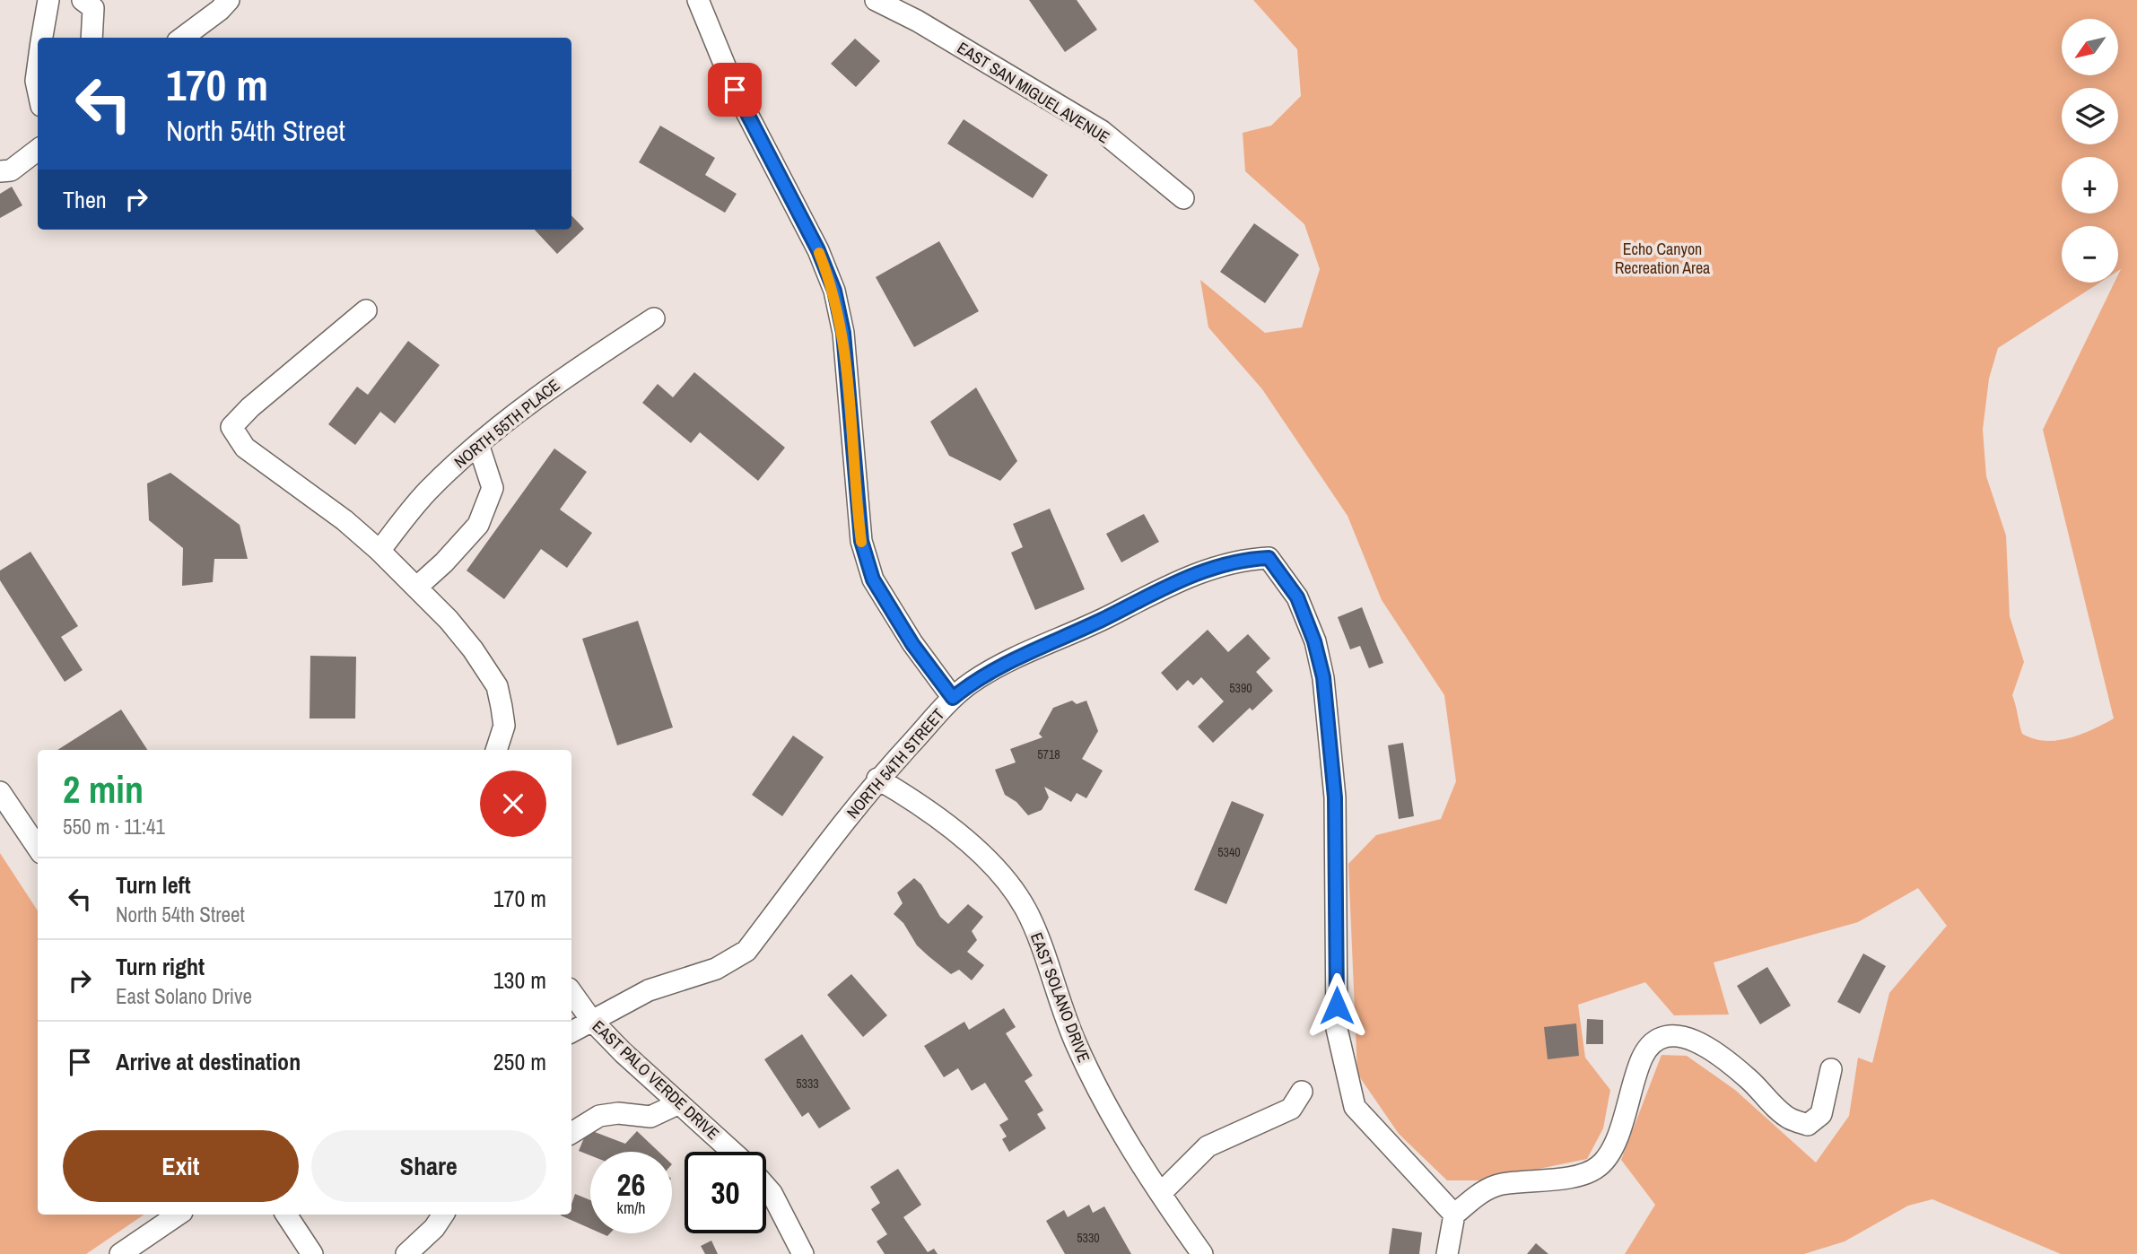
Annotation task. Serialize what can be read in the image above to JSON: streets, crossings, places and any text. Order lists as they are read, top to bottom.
{
  "streets": {
    "street": [
      "EAST SAN MIGUEL AVENUE",
      "NORTH 55TH PLACE",
      "NORTH 54TH STREET",
      "EAST SOLANO DRIVE",
      "EAST PALO VERDE DRIVE"
    ]
  },
  "crossings": [
    ["NORTH 54TH STREET", "EAST SOLANO DRIVE"],
    ["NORTH 54TH STREET", "EAST PALO VERDE DRIVE"]
  ],
  "parks": ["Echo Canyon Recreation Area"],
  "house_numbers": [
    "5390",
    "5718",
    "5340",
    "5333",
    "5330"
  ],
  "north": "bottom left",
  "page": {
    "map_buttons": ["+", "−"],
    "turn": ["170 m", "North 54th Street"],
    "then": "Then",
    "heading": ["2 min", "550 m · 11:41"],
    "list": [
      {
        "name": "Turn left",
        "note": "North 54th Street",
        "value": "170 m"
      },
      {
        "name": "Turn right",
        "note": "East Solano Drive",
        "value": "130 m"
      },
      {
        "name": "Arrive at destination",
        "value": "250 m"
      }
    ],
    "buttons": ["Exit", "Share"],
    "speed": "26 km/h",
    "limit": "30"
  }
}
